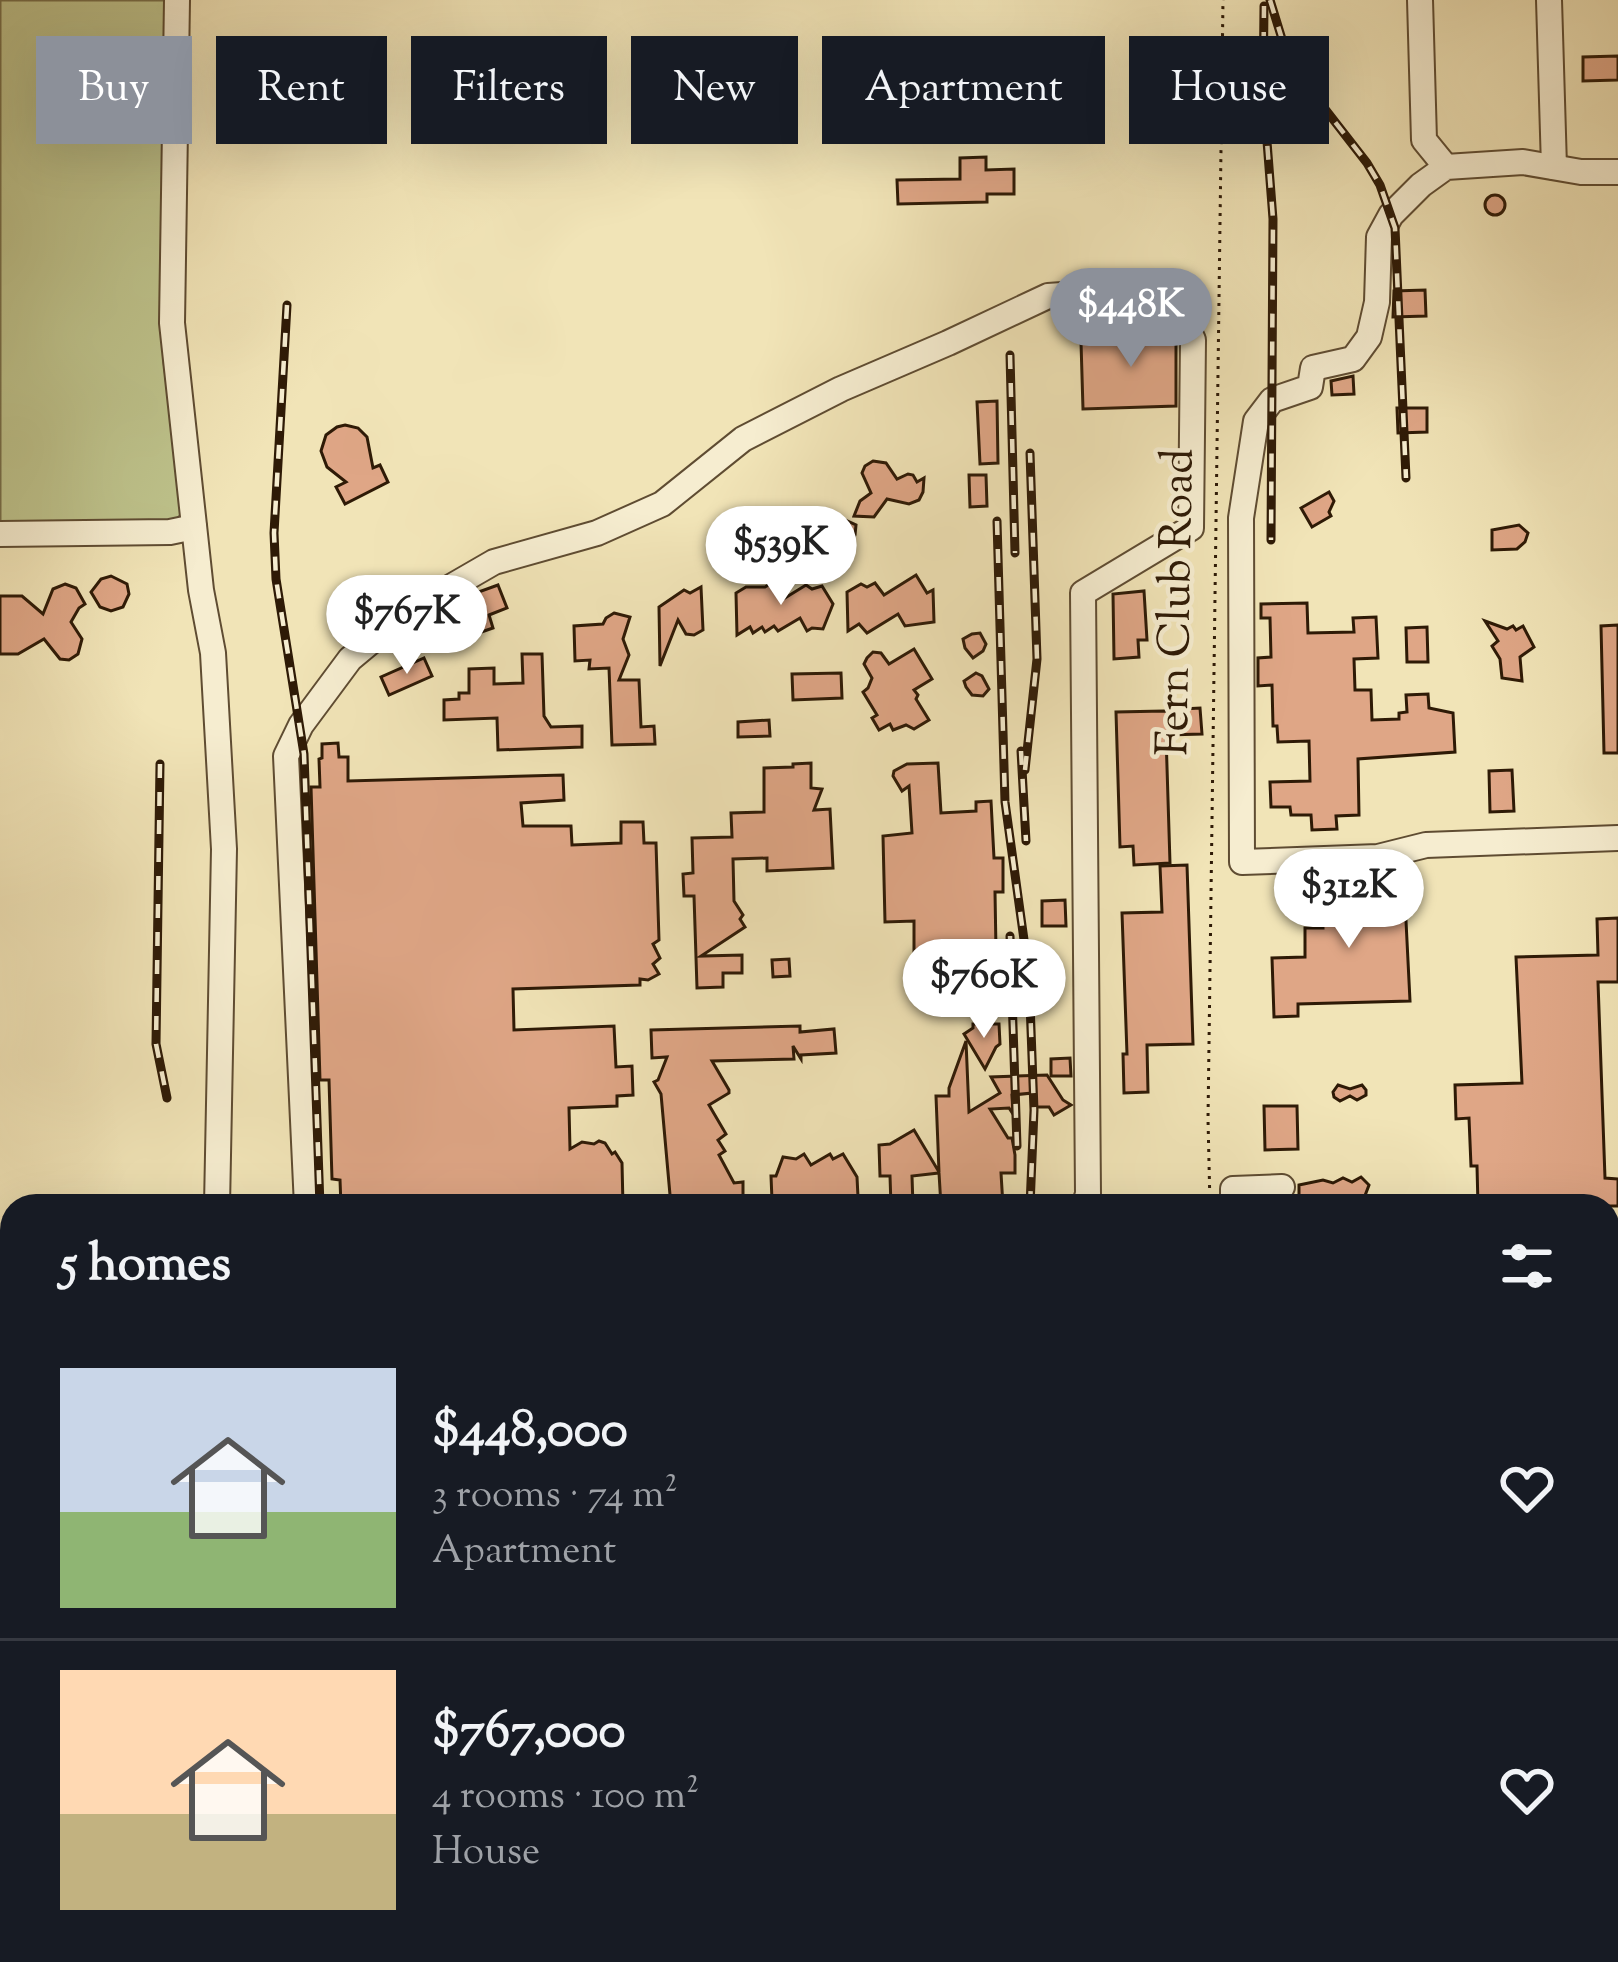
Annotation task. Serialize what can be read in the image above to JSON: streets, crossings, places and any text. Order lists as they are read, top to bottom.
{
  "streets": {
    "path": ["Fern Club Road"]
  },
  "page": {
    "chip": [
      "Buy",
      "Rent",
      "Filters",
      "New",
      "Apartment",
      "House"
    ],
    "price": [
      "$448K",
      "$539K",
      "$767K",
      "$312K",
      "$760K"
    ],
    "heading": "5 homes",
    "list": [
      {
        "name": "$448,000",
        "note": "3 rooms · 74 m² · Apartment"
      },
      {
        "name": "$767,000",
        "note": "4 rooms · 100 m² · House"
      }
    ]
  }
}
